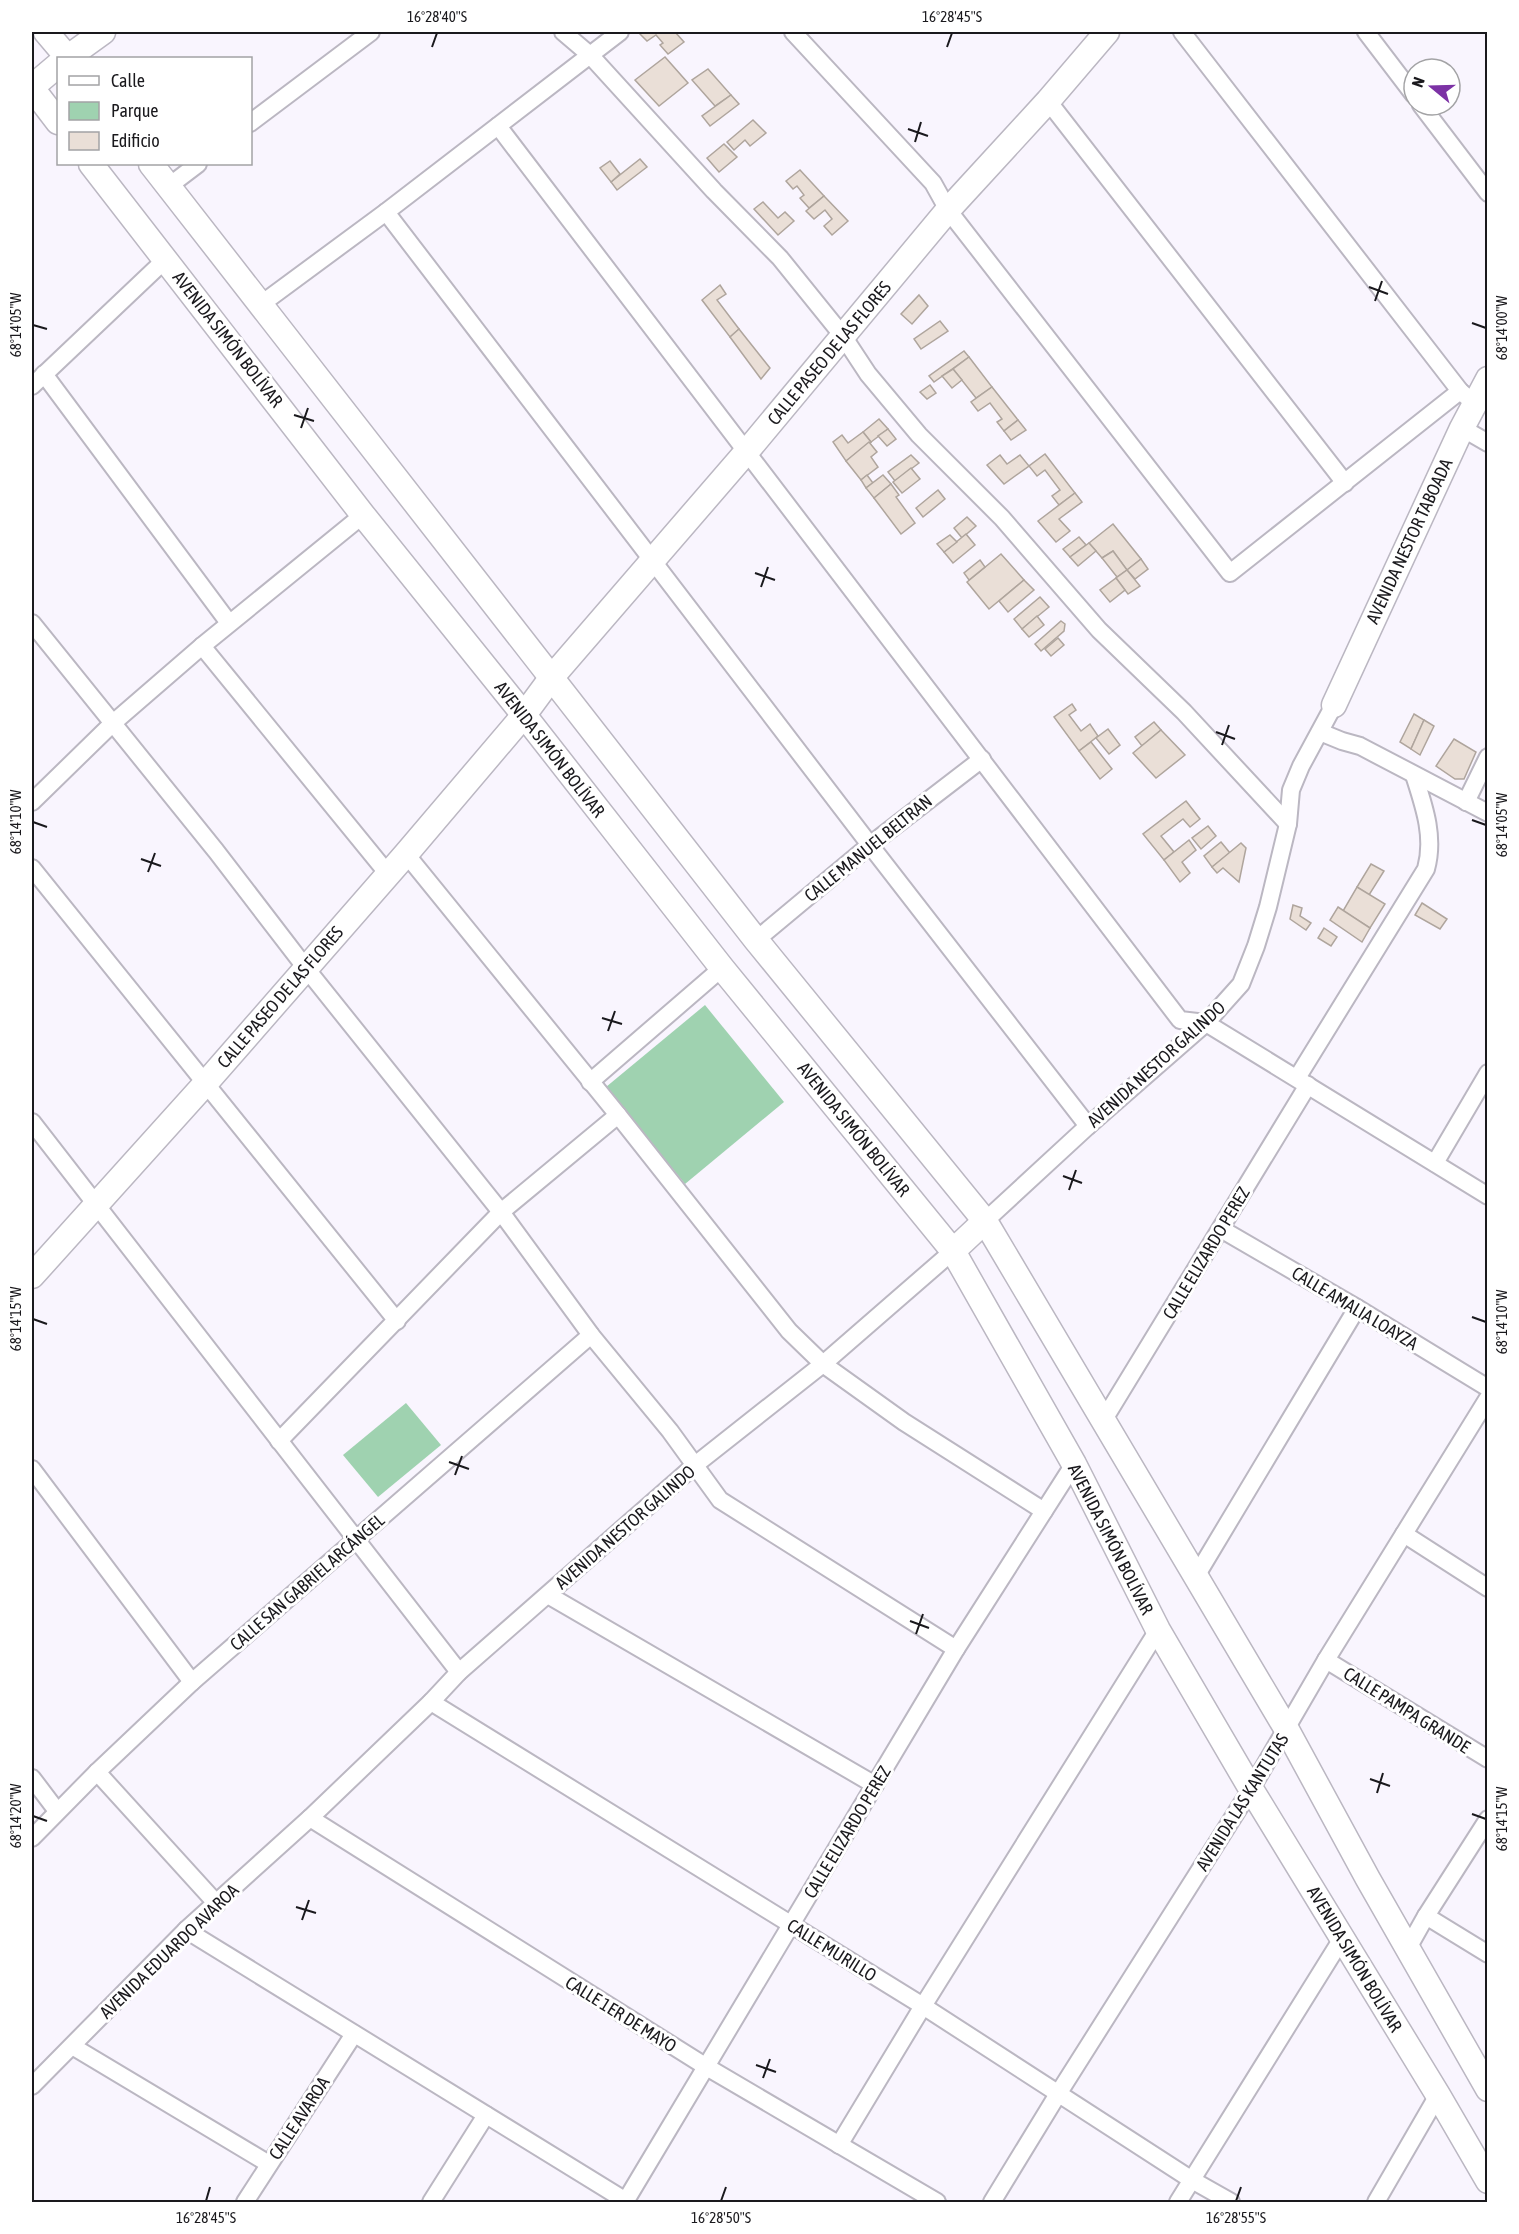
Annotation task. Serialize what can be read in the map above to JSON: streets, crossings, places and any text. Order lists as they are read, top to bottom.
{
  "streets": {
    "street": [
      "AVENIDA SIMÓN BOLÍVAR",
      "CALLE PASEO DE LAS FLORES",
      "AVENIDA NESTOR TABOADA",
      "CALLE MANUEL BELTRAN",
      "AVENIDA NESTOR GALINDO",
      "CALLE ELIZARDO PEREZ",
      "CALLE AMALIA LOAYZA",
      "CALLE SAN GABRIEL ARCÁNGEL",
      "CALLE PAMPA GRANDE",
      "AVENIDA LAS KANTUTAS",
      "CALLE MURILLO",
      "AVENIDA EDUARDO AVAROA",
      "CALLE 1ER DE MAYO",
      "CALLE AVAROA"
    ]
  },
  "crossings": [
    ["AVENIDA SIMÓN BOLÍVAR", "CALLE PASEO DE LAS FLORES"],
    ["AVENIDA SIMÓN BOLÍVAR", "AVENIDA NESTOR GALINDO"],
    ["AVENIDA SIMÓN BOLÍVAR", "CALLE ELIZARDO PEREZ"],
    ["AVENIDA SIMÓN BOLÍVAR", "AVENIDA LAS KANTUTAS"],
    ["AVENIDA NESTOR TABOADA", "AVENIDA NESTOR GALINDO"],
    ["AVENIDA NESTOR GALINDO", "CALLE MURILLO"],
    ["AVENIDA NESTOR GALINDO", "AVENIDA EDUARDO AVAROA"],
    ["AVENIDA NESTOR GALINDO", "CALLE 1ER DE MAYO"],
    ["CALLE ELIZARDO PEREZ", "CALLE AMALIA LOAYZA"],
    ["CALLE ELIZARDO PEREZ", "CALLE MURILLO"],
    ["CALLE ELIZARDO PEREZ", "CALLE 1ER DE MAYO"],
    ["CALLE PAMPA GRANDE", "AVENIDA LAS KANTUTAS"],
    ["AVENIDA LAS KANTUTAS", "CALLE MURILLO"],
    ["AVENIDA EDUARDO AVAROA", "CALLE 1ER DE MAYO"]
  ],
  "legend": ["Calle", "Parque", "Edificio"],
  "north": "left",
  "coordinates": [
    "16°28'40\"S",
    "16°28'45\"S",
    "68°14'05\"W",
    "68°14'00\"W",
    "68°14'10\"W",
    "68°14'15\"W",
    "68°14'20\"W",
    "16°28'50\"S",
    "16°28'55\"S"
  ]
}
